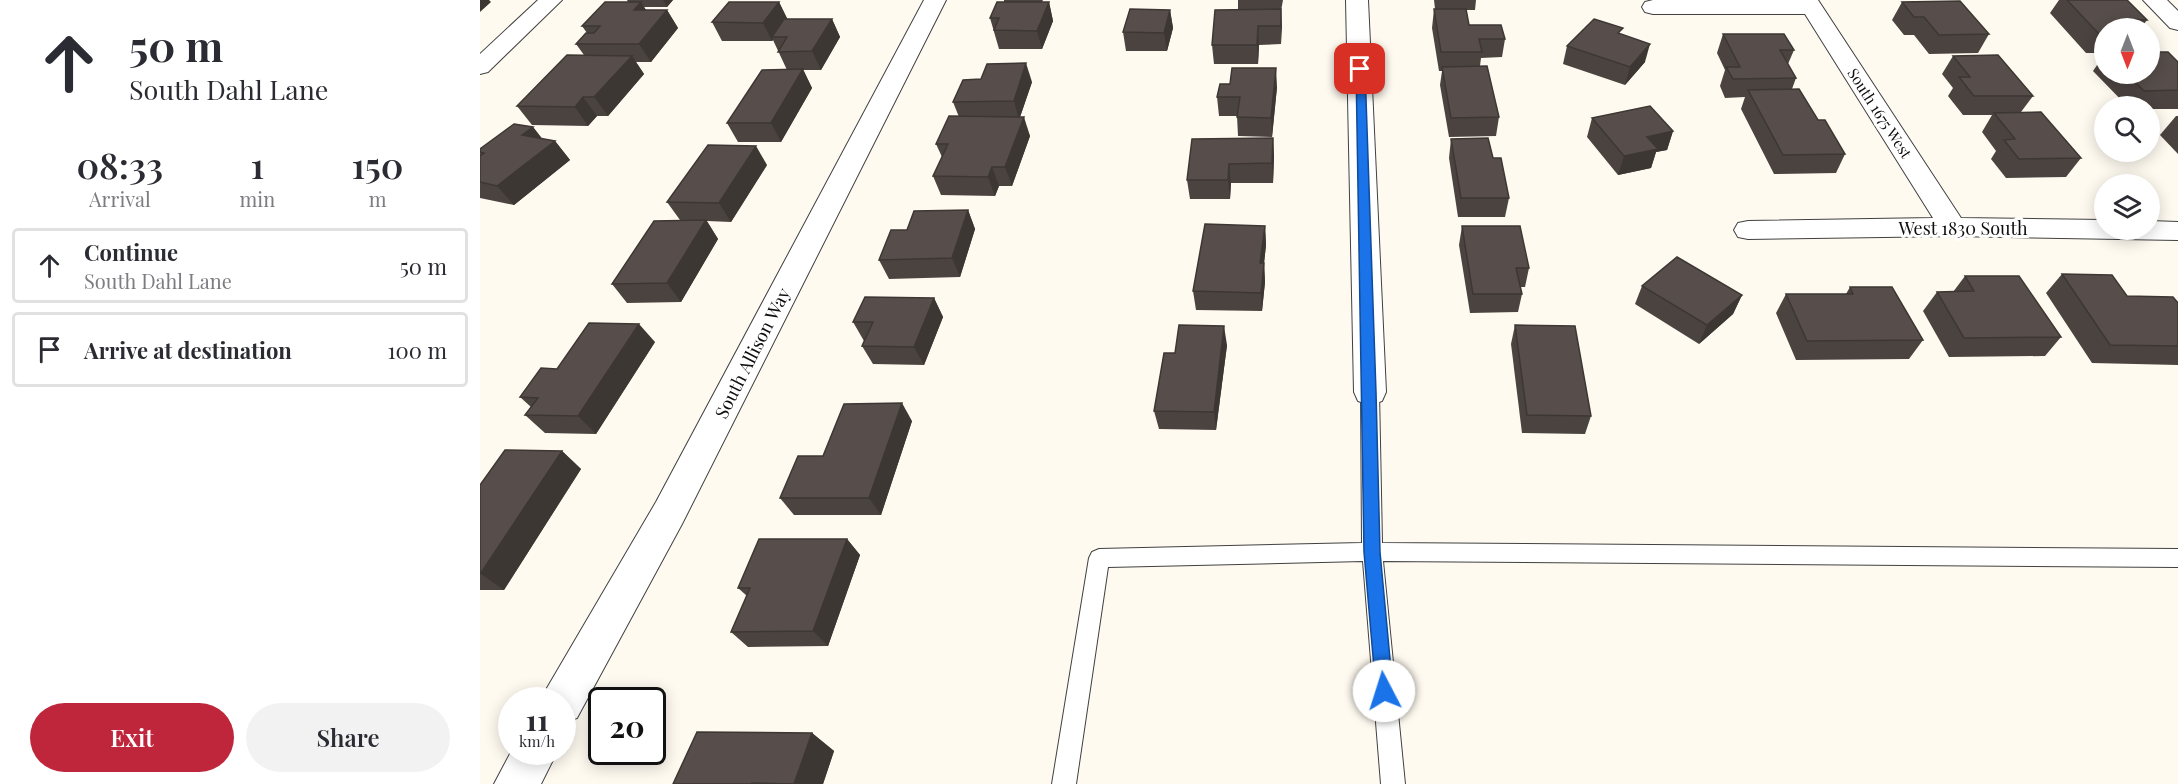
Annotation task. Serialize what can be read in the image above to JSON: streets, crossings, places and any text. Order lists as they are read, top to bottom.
{
  "streets": {
    "street": ["South 1675 West", "West 1830 South", "South Allison Way"]
  },
  "crossings": [
    ["South 1675 West", "West 1830 South"]
  ],
  "north": "bottom",
  "page": {
    "turn": ["50 m", "South Dahl Lane"],
    "eta": [
      "08:33",
      "Arrival",
      "1",
      "min",
      "150",
      "m"
    ],
    "list": [
      {
        "name": "Continue",
        "note": "South Dahl Lane",
        "value": "50 m"
      },
      {
        "name": "Arrive at destination",
        "value": "100 m"
      }
    ],
    "speed": "11 km/h",
    "limit": "20",
    "buttons": ["Exit", "Share"]
  }
}
